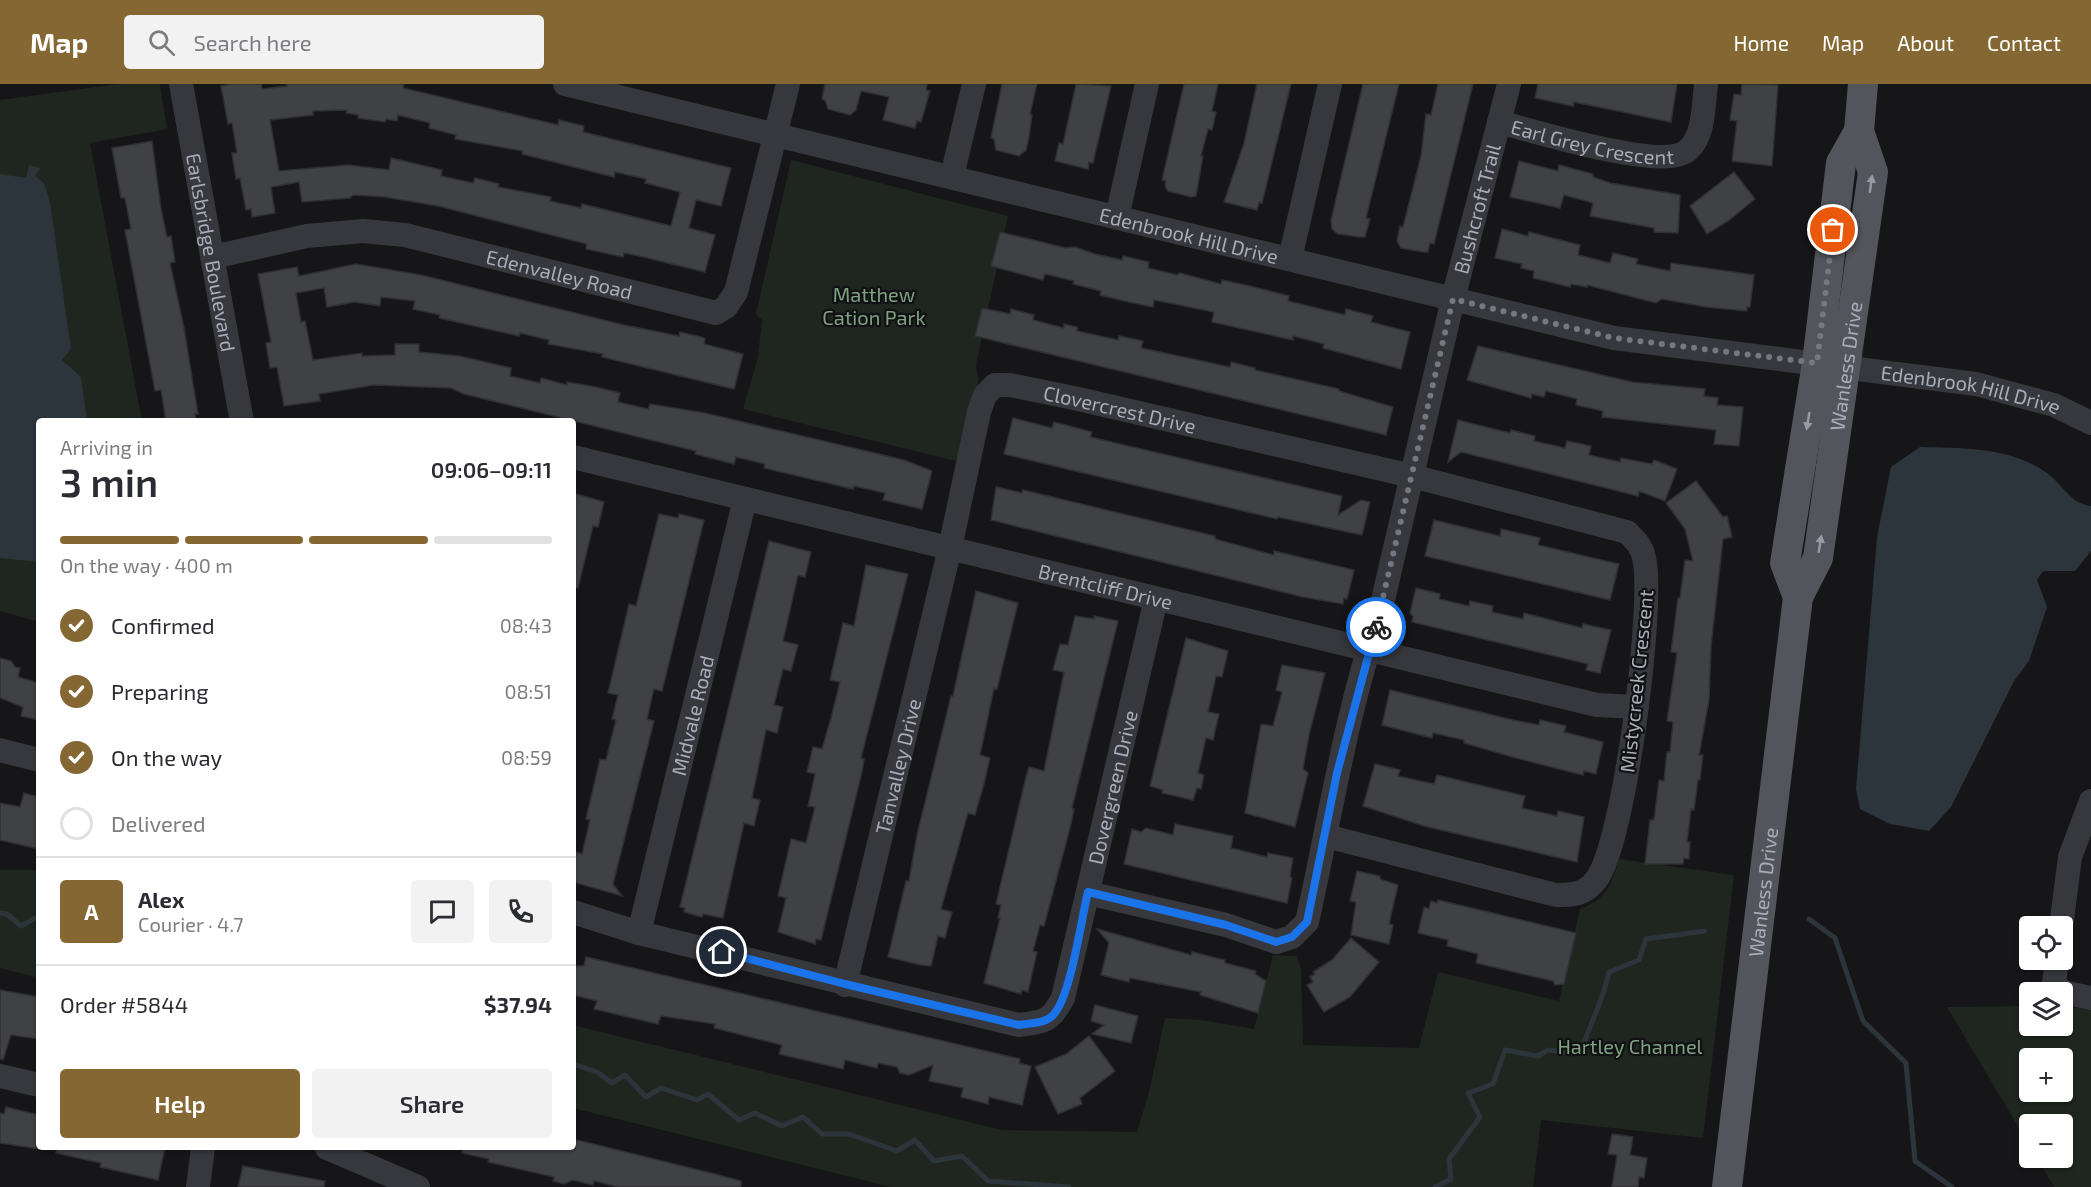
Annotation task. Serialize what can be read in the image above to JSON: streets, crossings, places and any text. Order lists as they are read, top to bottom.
{
  "streets": {
    "main road": ["Wanless Drive"],
    "street": [
      "Earl Grey Crescent",
      "Bushcroft Trail",
      "Edenbrook Hill Drive",
      "Earlsbridge Boulevard",
      "Edenvalley Road",
      "Clovercrest Drive",
      "Brentcliff Drive",
      "Mistycreek Crescent",
      "Midvale Road",
      "Tanvalley Drive",
      "Dovergreen Drive"
    ]
  },
  "crossings": [
    ["Earl Grey Crescent", "Bushcroft Trail"],
    ["Bushcroft Trail", "Edenbrook Hill Drive"],
    ["Bushcroft Trail", "Clovercrest Drive"],
    ["Bushcroft Trail", "Brentcliff Drive"],
    ["Bushcroft Trail", "Mistycreek Crescent"],
    ["Bushcroft Trail", "Dovergreen Drive"],
    ["Edenbrook Hill Drive", "Edenvalley Road"],
    ["Edenbrook Hill Drive", "Wanless Drive"],
    ["Earlsbridge Boulevard", "Edenvalley Road"],
    ["Clovercrest Drive", "Brentcliff Drive"],
    ["Clovercrest Drive", "Mistycreek Crescent"],
    ["Clovercrest Drive", "Tanvalley Drive"],
    ["Brentcliff Drive", "Mistycreek Crescent"],
    ["Brentcliff Drive", "Midvale Road"],
    ["Brentcliff Drive", "Tanvalley Drive"],
    ["Brentcliff Drive", "Dovergreen Drive"],
    ["Midvale Road", "Dovergreen Drive"],
    ["Tanvalley Drive", "Dovergreen Drive"]
  ],
  "parks": ["Matthew Cation Park", "Hartley Channel"],
  "page": {
    "header": "Map",
    "search": "Search here",
    "nav": [
      "Home",
      "Map",
      "About",
      "Contact"
    ],
    "heading": ["3 min", "Arriving in", "09:06–09:11"],
    "panel": [
      "Alex",
      "Courier · 4.7",
      "Order #5844",
      "$37.94"
    ],
    "bar": "On the way · 400 m",
    "list": [
      ["Confirmed", "08:43"],
      ["Preparing", "08:51"],
      ["On the way", "08:59"],
      "Delivered"
    ],
    "round": "A",
    "map_buttons": ["+", "−"],
    "buttons": ["Help", "Share"]
  }
}
